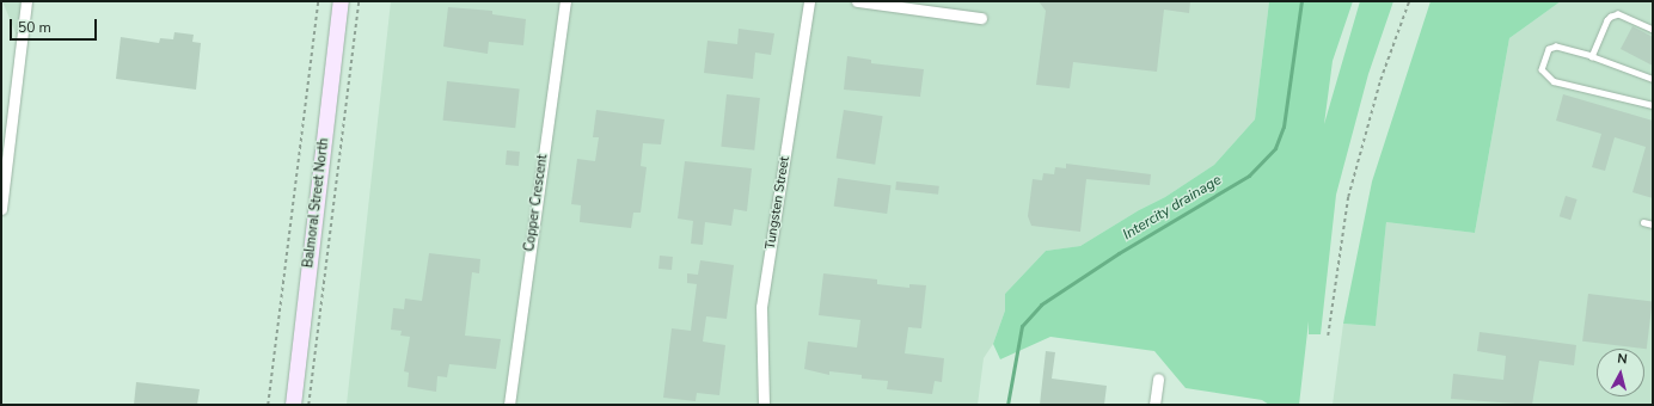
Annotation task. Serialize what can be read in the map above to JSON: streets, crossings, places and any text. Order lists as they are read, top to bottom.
{
  "streets": {
    "main road": ["Balmoral Street North"],
    "street": ["Copper Crescent", "Tungsten Street"]
  },
  "water": ["Intercity drainage"],
  "scale_bar": "50 m",
  "north": "top"
}
